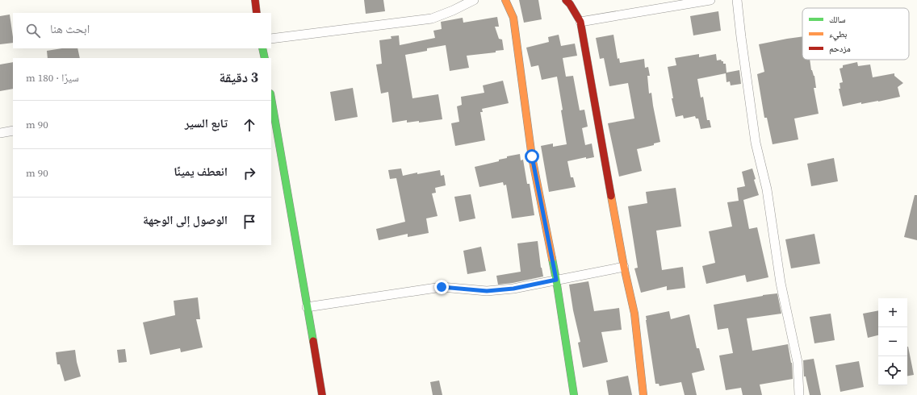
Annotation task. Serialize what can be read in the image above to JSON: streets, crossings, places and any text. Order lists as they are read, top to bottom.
{
  "legend": ["سالك", "بطيء", "مزدحم"],
  "page": {
    "search": "ابحث هنا",
    "heading": ["3 دقيقة", "سيرًا · 180 m"],
    "list": [
      ["تابع السير", "90 m"],
      ["انعطف يمينًا", "90 m"],
      "الوصول إلى الوجهة"
    ],
    "map_buttons": ["+", "−"]
  }
}
